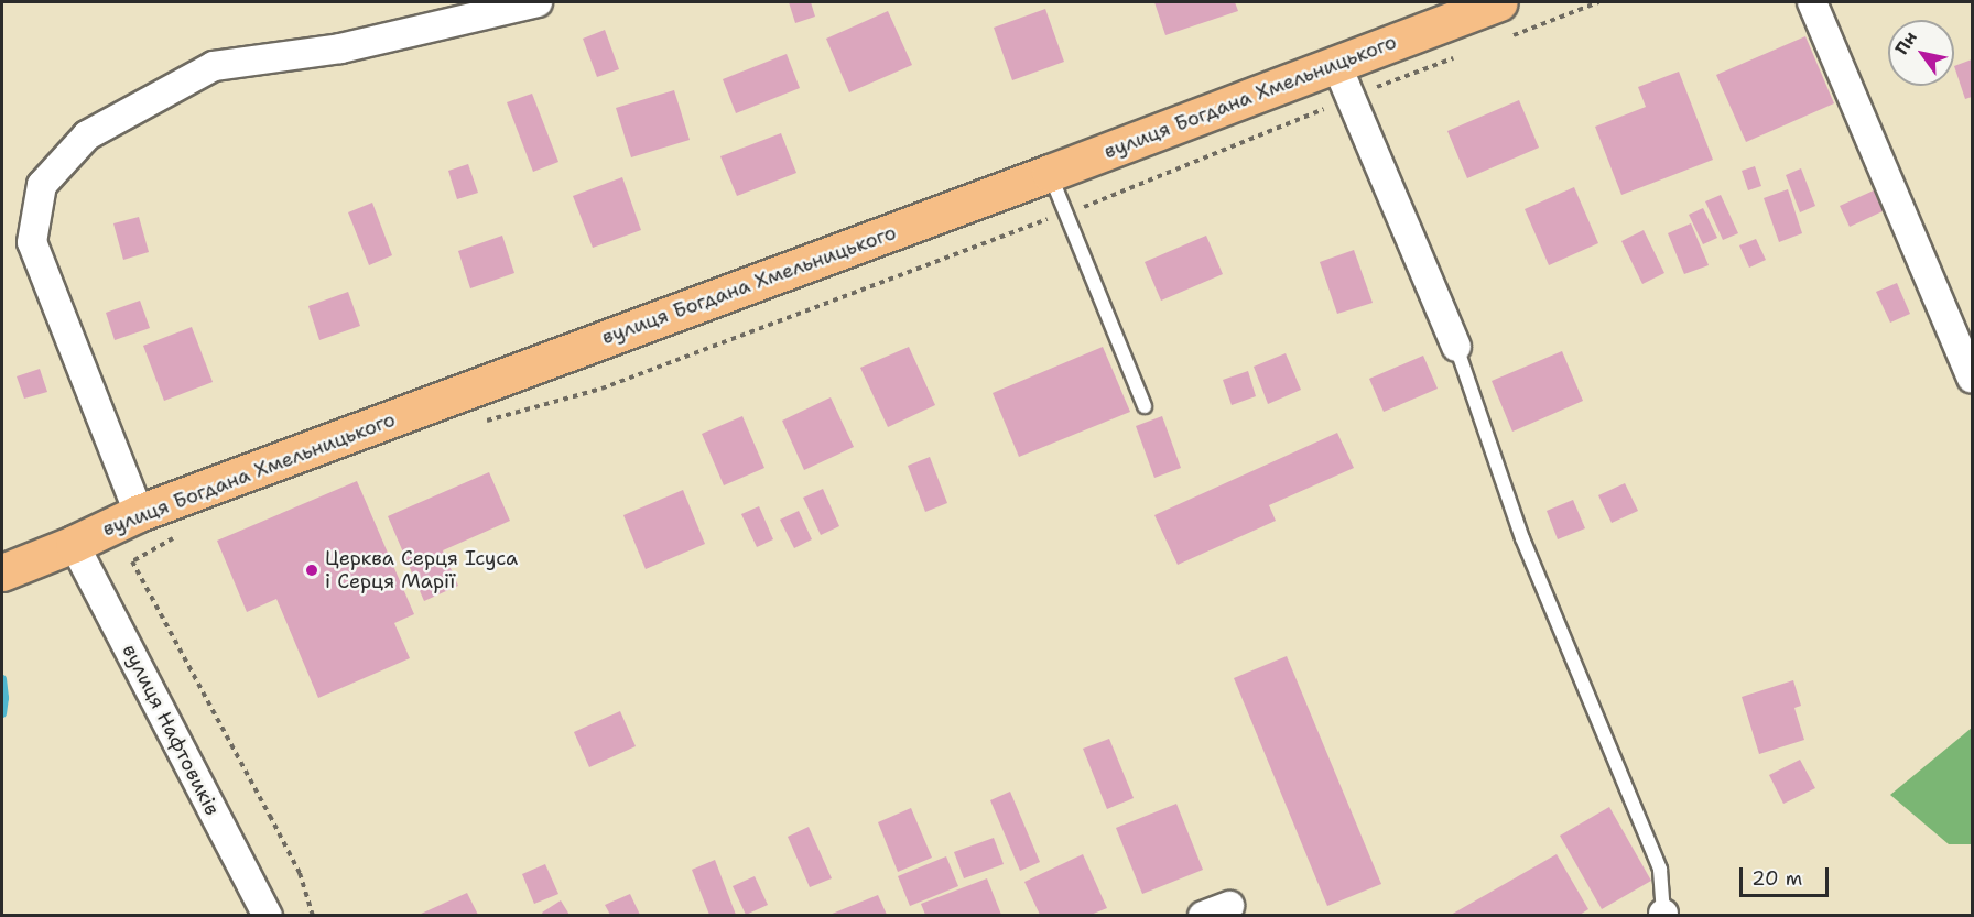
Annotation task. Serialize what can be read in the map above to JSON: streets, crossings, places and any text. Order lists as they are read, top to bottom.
{
  "streets": {
    "main road": ["вулиця Богдана Хмельницького"],
    "street": ["вулиця Нафтовиків"]
  },
  "crossings": [
    ["вулиця Богдана Хмельницького", "вулиця Нафтовиків"]
  ],
  "places": ["Церква Серця Ісуса і Серця Марії"],
  "scale_bar": "20 m",
  "north": "top left"
}
